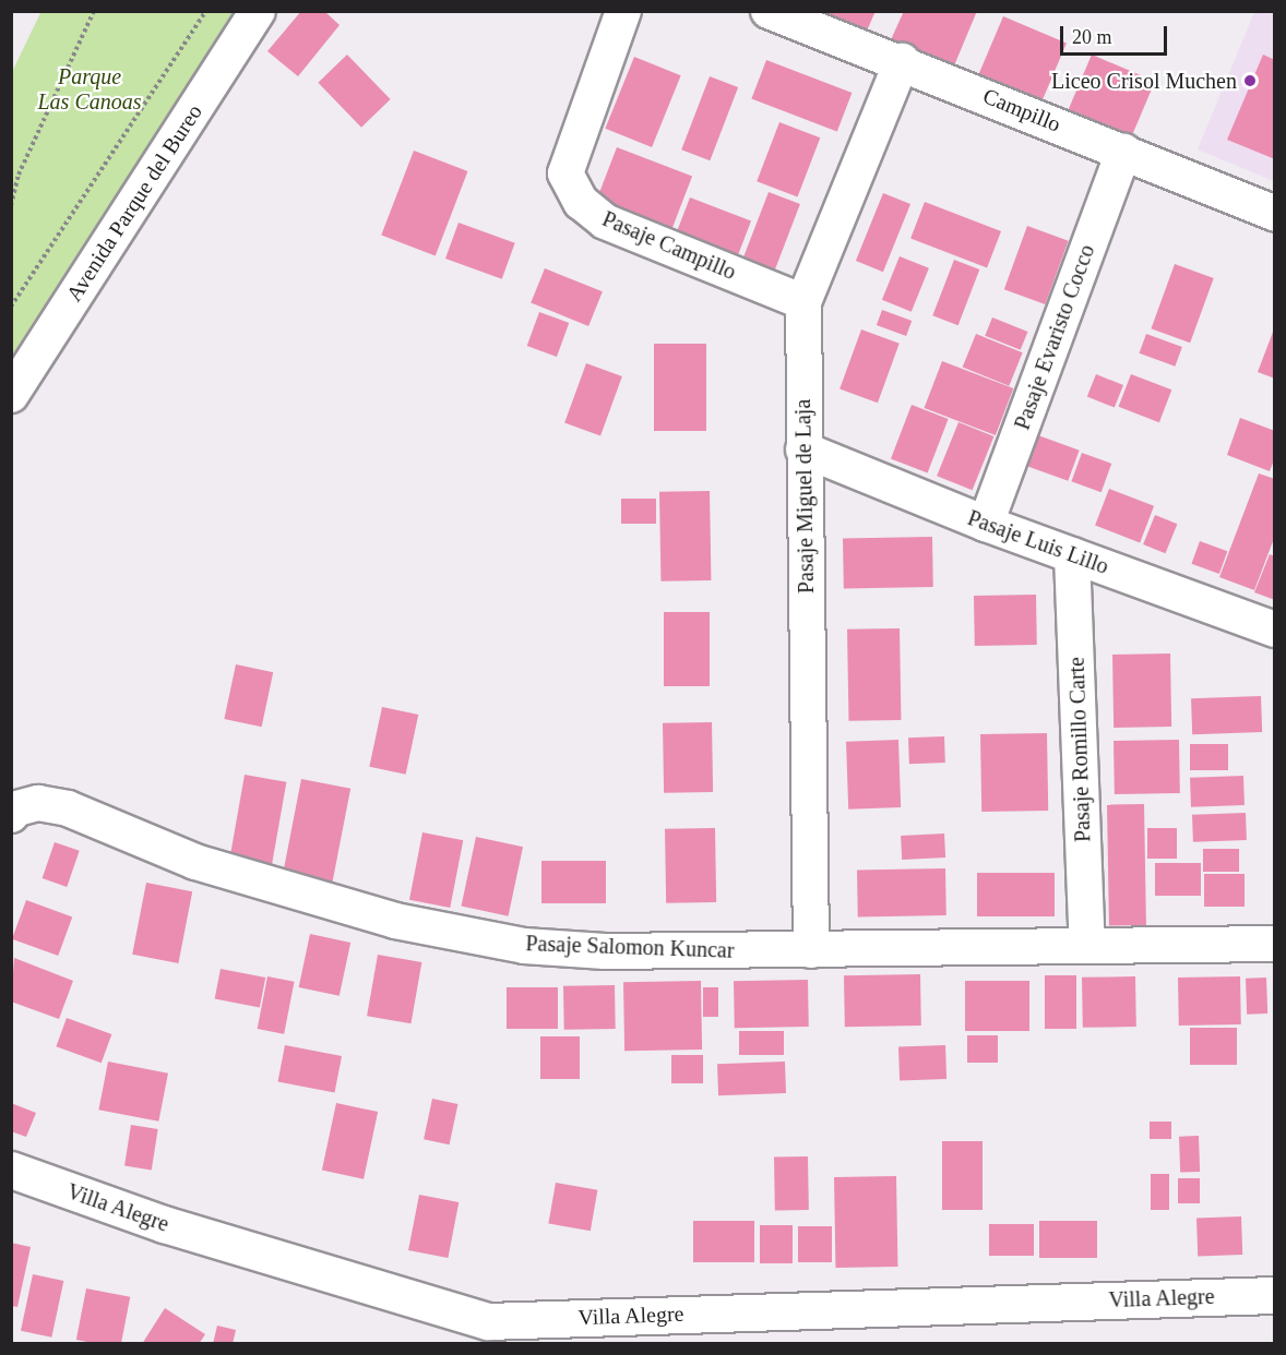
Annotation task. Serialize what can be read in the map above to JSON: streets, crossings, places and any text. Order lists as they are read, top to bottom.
{
  "streets": {
    "main road": ["Villa Alegre"],
    "street": [
      "Campillo",
      "Avenida Parque del Bureo",
      "Pasaje Campillo",
      "Pasaje Evaristo Cocco",
      "Pasaje Miguel de Laja",
      "Pasaje Luis Lillo",
      "Pasaje Romillo Carte",
      "Pasaje Salomon Kuncar"
    ]
  },
  "crossings": [
    ["Campillo", "Pasaje Evaristo Cocco"],
    ["Campillo", "Pasaje Miguel de Laja"],
    ["Pasaje Campillo", "Pasaje Miguel de Laja"],
    ["Pasaje Evaristo Cocco", "Pasaje Luis Lillo"],
    ["Pasaje Miguel de Laja", "Pasaje Luis Lillo"],
    ["Pasaje Miguel de Laja", "Pasaje Salomon Kuncar"],
    ["Pasaje Luis Lillo", "Pasaje Romillo Carte"],
    ["Pasaje Romillo Carte", "Pasaje Salomon Kuncar"]
  ],
  "parks": ["Parque Las Canoas"],
  "places": ["Liceo Crisol Muchen"],
  "scale_bar": "20 m"
}
